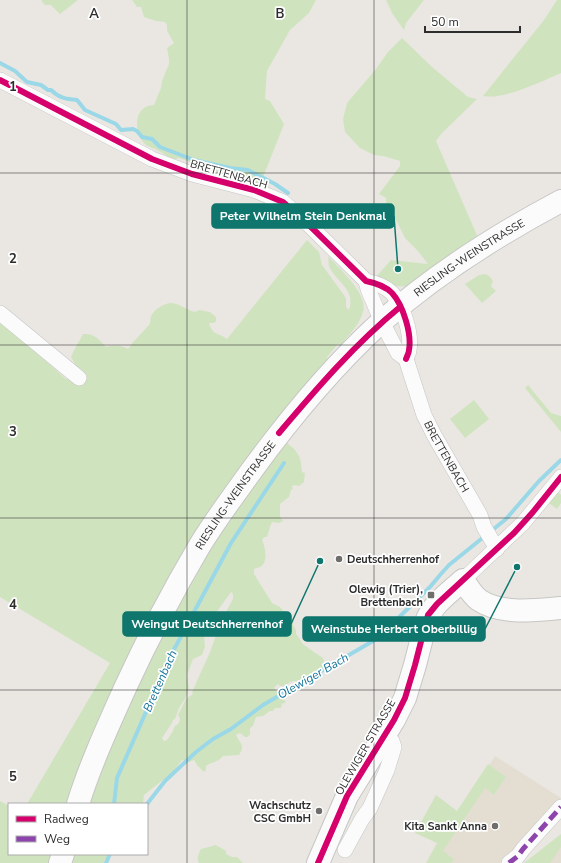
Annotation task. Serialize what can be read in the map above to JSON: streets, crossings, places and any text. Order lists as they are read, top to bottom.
{
  "streets": {
    "main road": ["RIESLING-WEINSTRASSE", "OLEWIGER STRASSE"],
    "street": ["BRETTENBACH"]
  },
  "crossings": [
    ["BRETTENBACH", "RIESLING-WEINSTRASSE"],
    ["BRETTENBACH", "OLEWIGER STRASSE"]
  ],
  "water": ["Olewiger Bach", "Brettenbach"],
  "places": {
    "other": [
      "Peter Wilhelm Stein Denkmal",
      "Deutschherrenhof",
      "Weingut Deutschherrenhof",
      "Weinstube Herbert Oberbillig",
      "Wachschutz CSC GmbH",
      "Kita Sankt Anna"
    ],
    "transit": ["Olewig (Trier), Brettenbach"]
  },
  "legend": ["Radweg", "Weg"],
  "scale_bar": "50 m",
  "grid": {
    "columns": ["A", "B"],
    "rows": [
      "1",
      "2",
      "3",
      "4",
      "5"
    ]
  }
}
